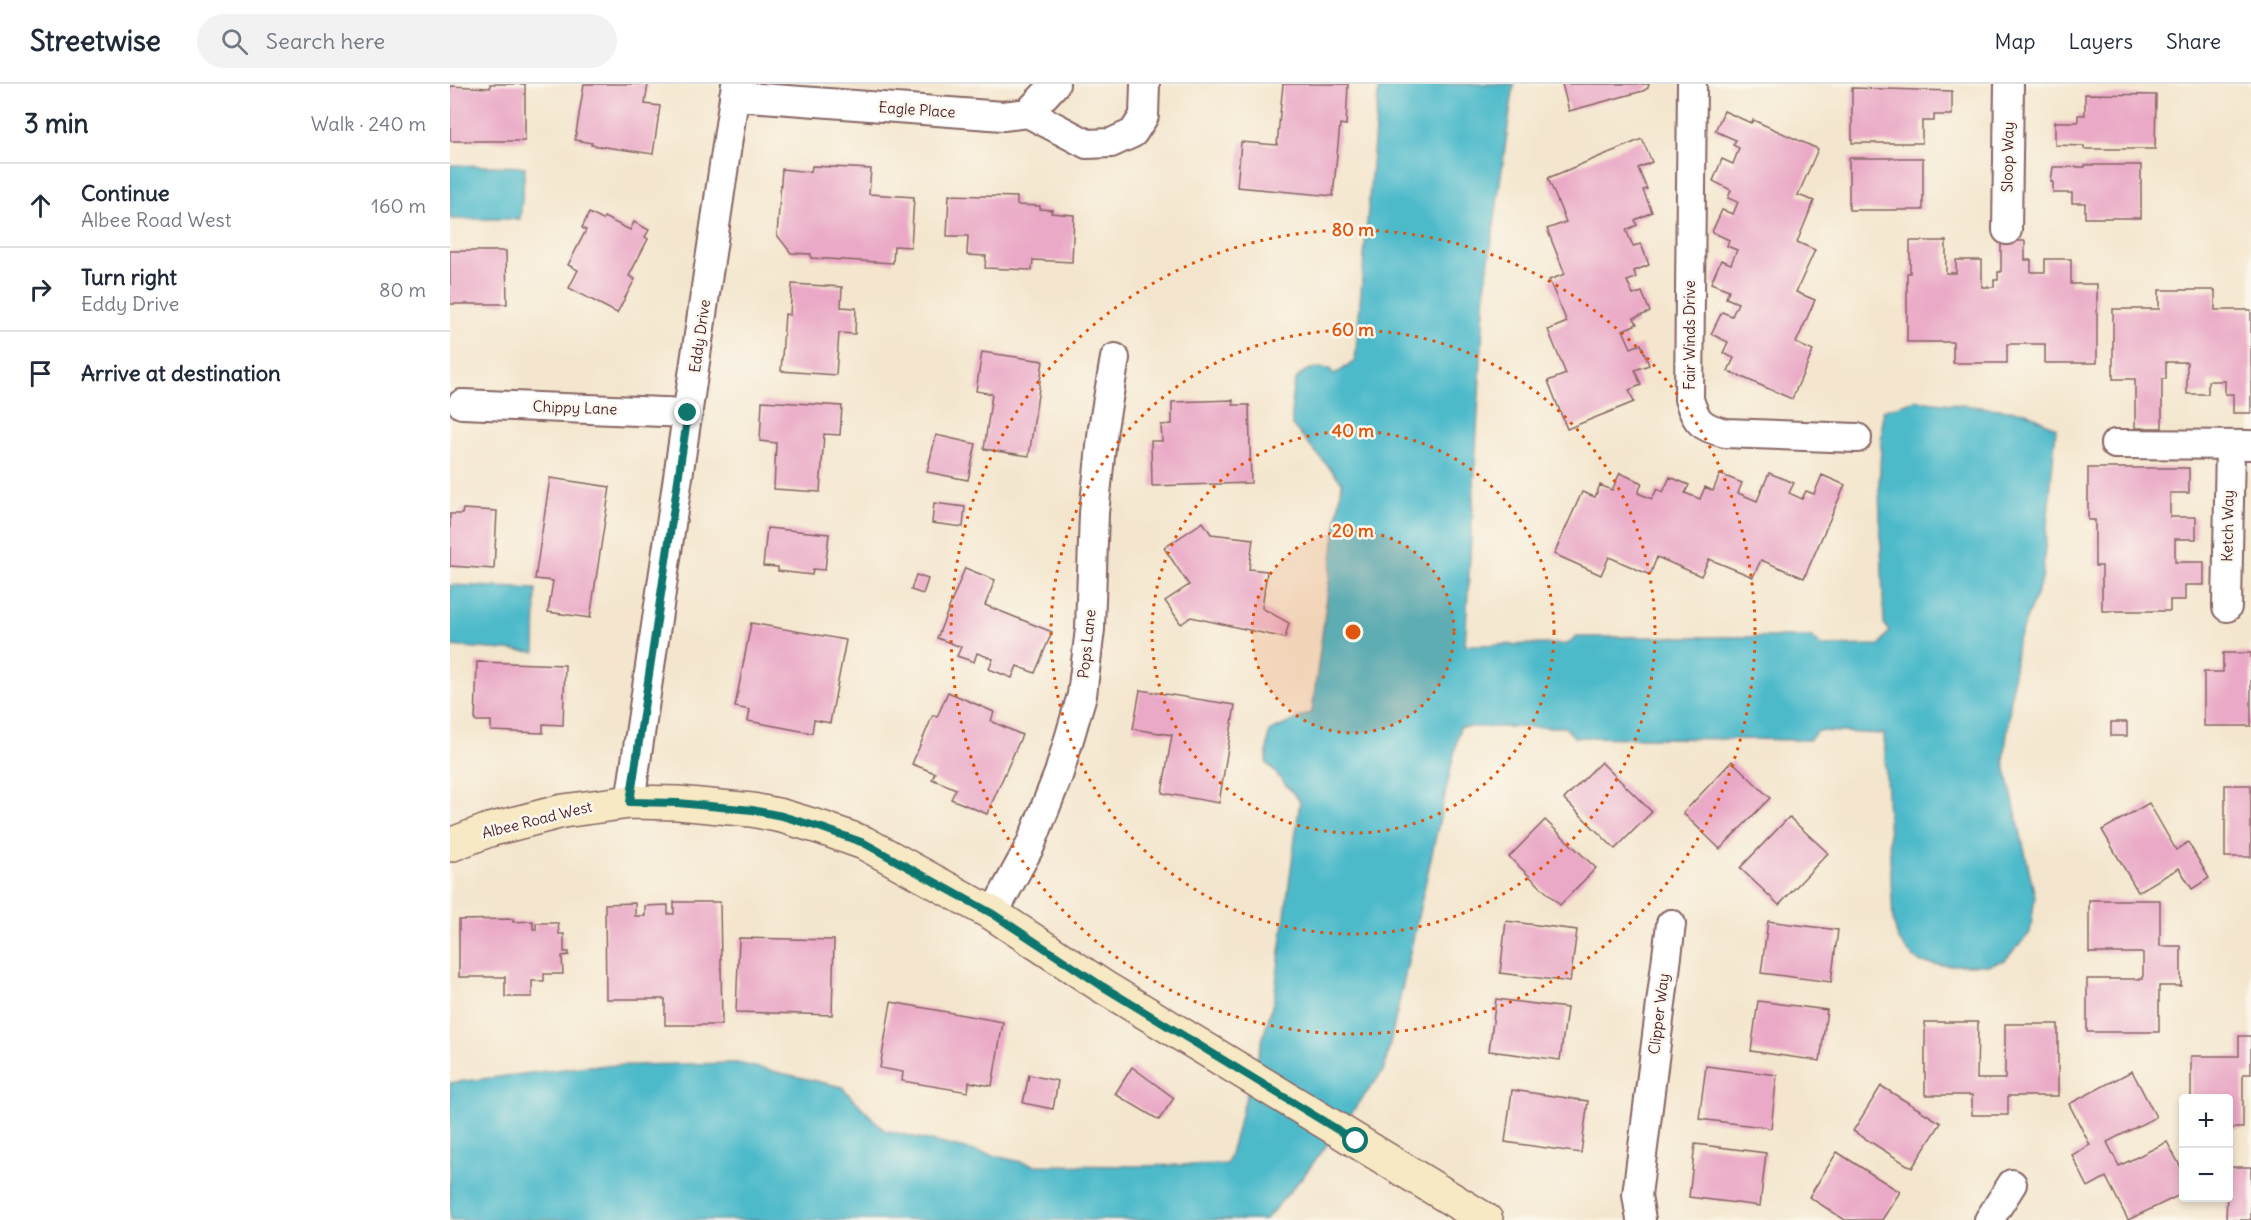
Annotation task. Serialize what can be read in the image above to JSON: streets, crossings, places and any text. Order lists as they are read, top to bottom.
{
  "streets": {
    "street": [
      "Eagle Place",
      "Sloop Way",
      "Fair Winds Drive",
      "Eddy Drive",
      "Chippy Lane",
      "Ketch Way",
      "Pops Lane",
      "Albee Road West",
      "Clipper Way"
    ]
  },
  "crossings": [
    ["Eagle Place", "Eddy Drive"],
    ["Eddy Drive", "Chippy Lane"],
    ["Eddy Drive", "Albee Road West"],
    ["Pops Lane", "Albee Road West"]
  ],
  "page": {
    "header": "Streetwise",
    "search": "Search here",
    "nav": ["Map", "Layers", "Share"],
    "heading": ["3 min", "Walk · 240 m"],
    "list": [
      ["Continue", "Albee Road West", "160 m"],
      ["Turn right", "Eddy Drive", "80 m"],
      "Arrive at destination"
    ],
    "map_buttons": ["+", "−"]
  },
  "rings": [
    "80 m",
    "60 m",
    "40 m",
    "20 m"
  ]
}
